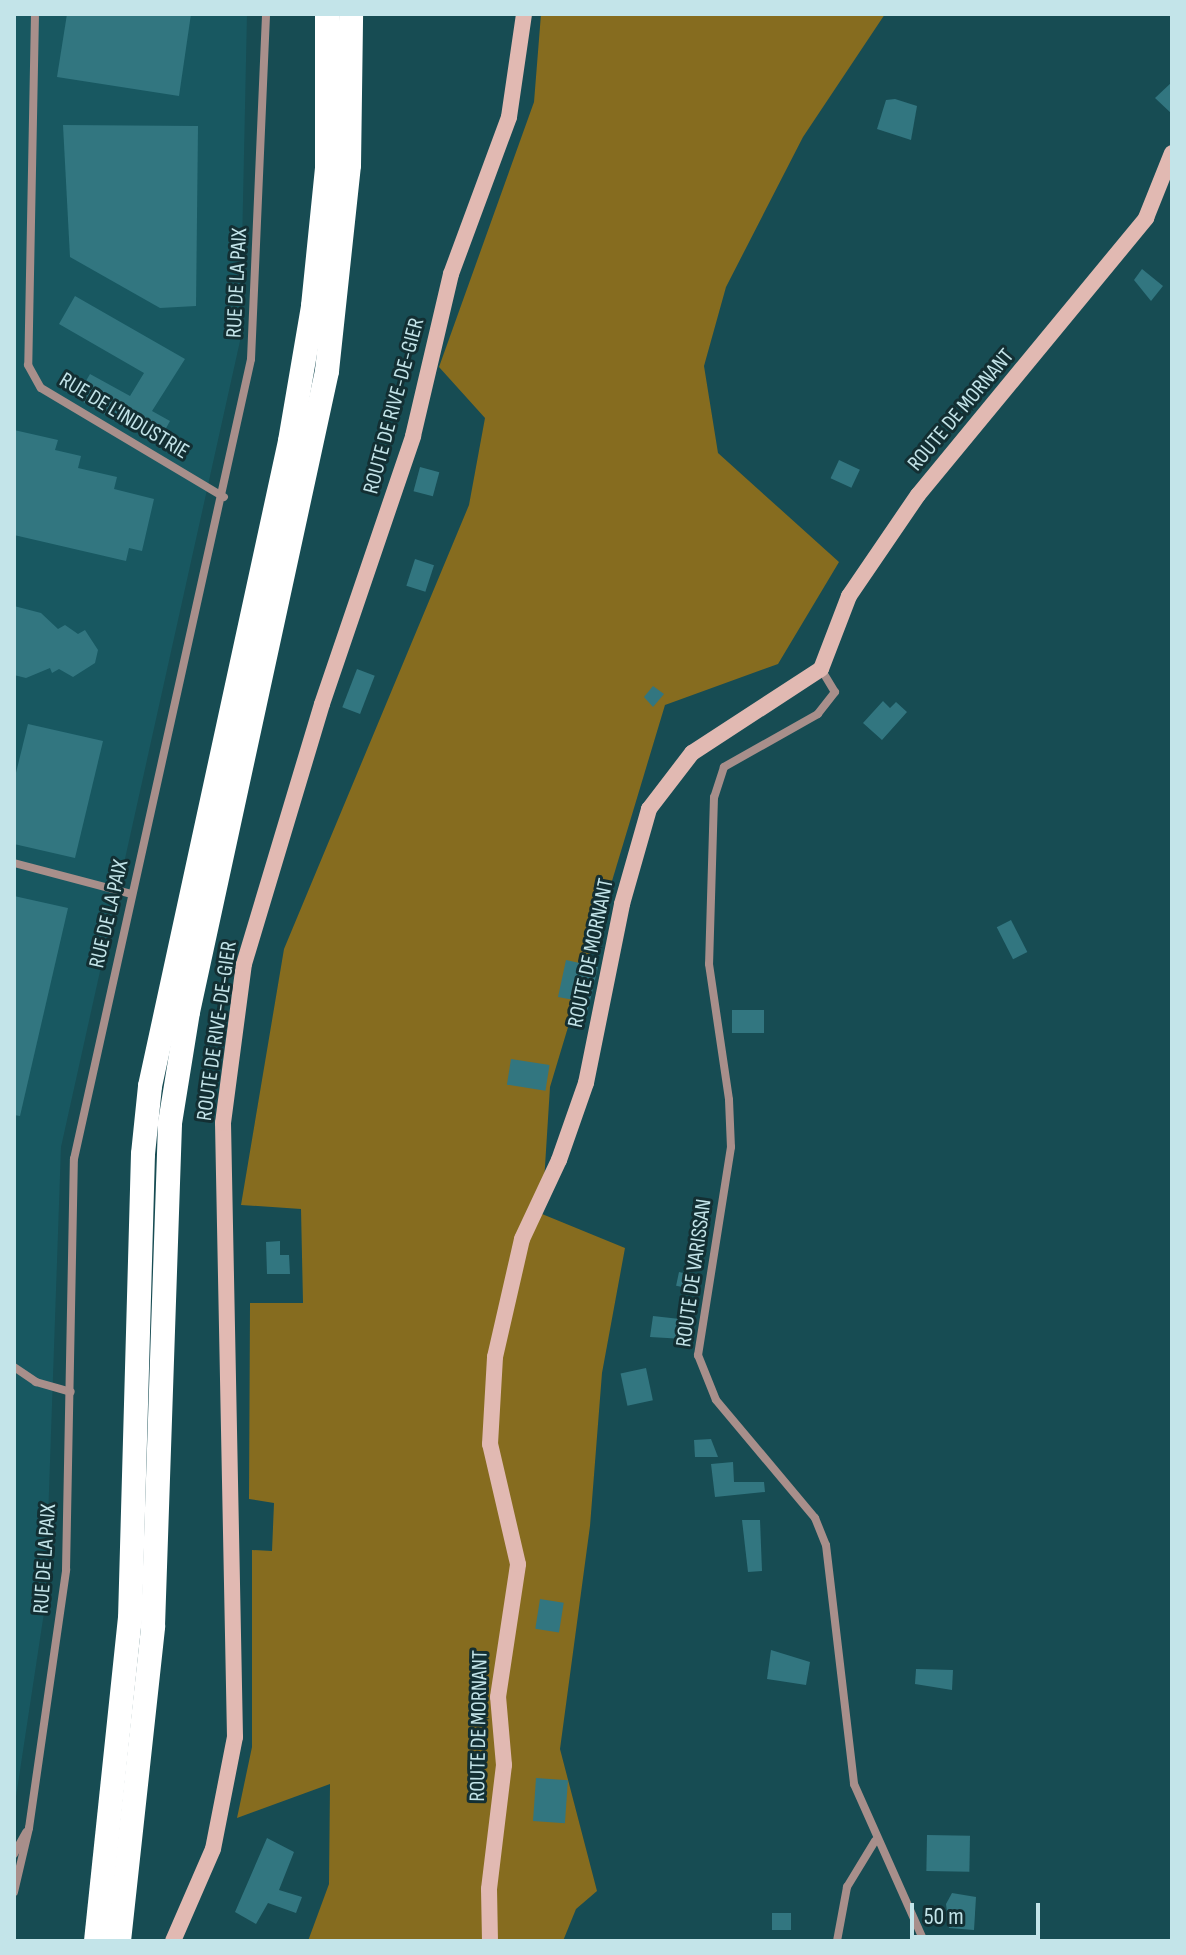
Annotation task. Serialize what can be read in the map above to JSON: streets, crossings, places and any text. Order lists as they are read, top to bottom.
{
  "streets": {
    "main road": ["ROUTE DE RIVE-DE-GIER", "ROUTE DE MORNANT"],
    "street": ["RUE DE LA PAIX", "RUE DE L'INDUSTRIE", "ROUTE DE VARISSAN"]
  },
  "crossings": [
    ["RUE DE LA PAIX", "RUE DE L'INDUSTRIE"],
    ["ROUTE DE MORNANT", "ROUTE DE VARISSAN"]
  ],
  "scale_bar": "50 m"
}
